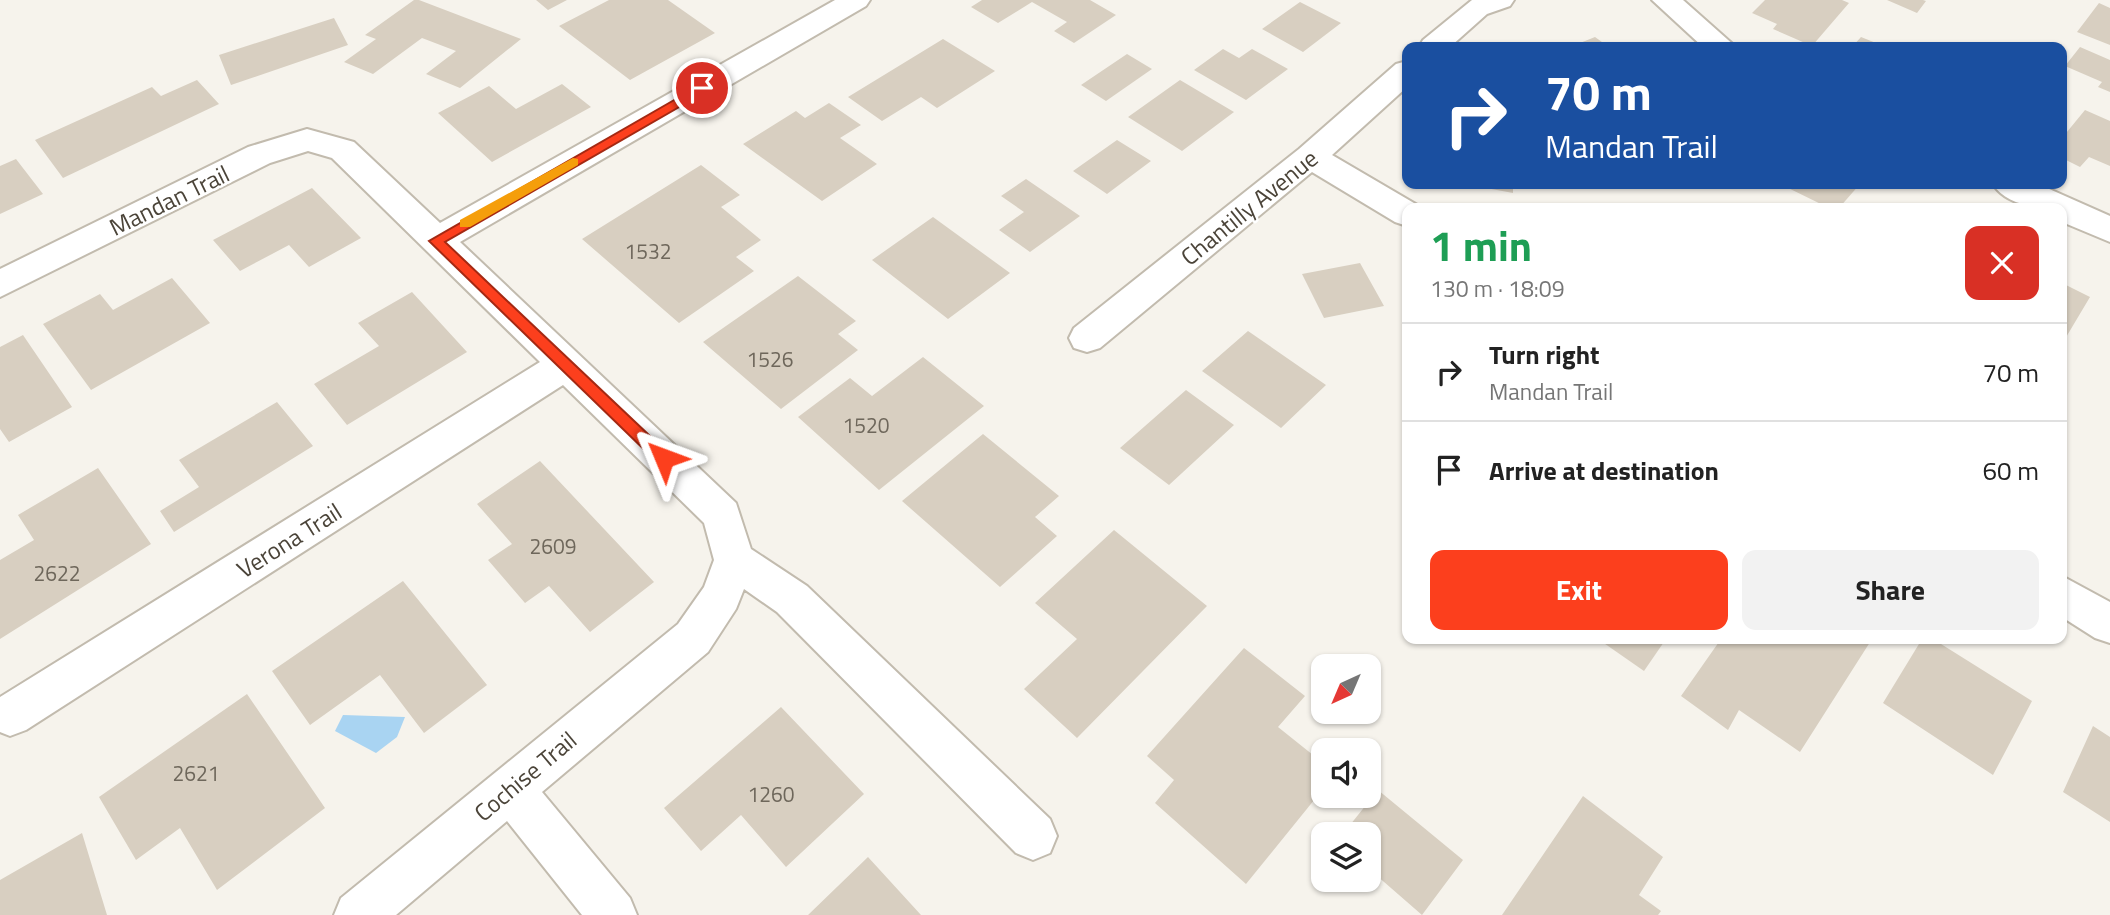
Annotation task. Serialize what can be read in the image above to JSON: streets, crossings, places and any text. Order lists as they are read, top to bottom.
{
  "streets": {
    "street": [
      "Mandan Trail",
      "Chantilly Avenue",
      "Verona Trail",
      "Cochise Trail"
    ]
  },
  "house_numbers": [
    "1532",
    "1526",
    "1520",
    "2609",
    "2622",
    "2621",
    "1260"
  ],
  "north": "bottom left",
  "page": {
    "turn": ["70 m", "Mandan Trail"],
    "heading": ["1 min", "130 m · 18:09"],
    "list": [
      {
        "name": "Turn right",
        "note": "Mandan Trail",
        "value": "70 m"
      },
      {
        "name": "Arrive at destination",
        "value": "60 m"
      }
    ],
    "buttons": ["Exit", "Share"]
  }
}
